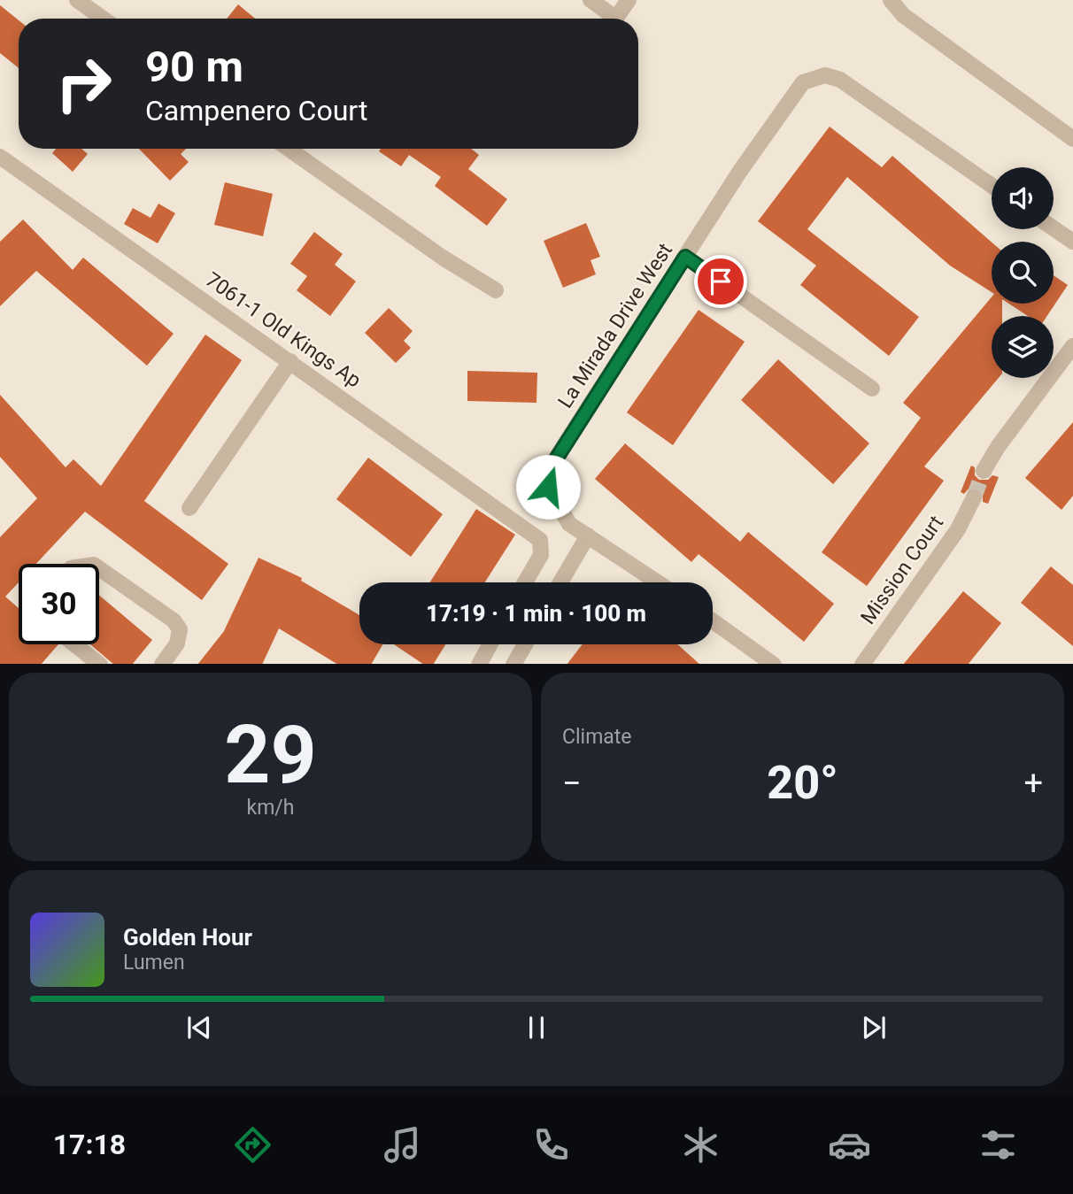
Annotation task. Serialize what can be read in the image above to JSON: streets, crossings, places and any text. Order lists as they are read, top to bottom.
{
  "streets": {
    "street": ["La Mirada Drive West", "7061-1 Old Kings Ap", "Mission Court"]
  },
  "page": {
    "turn": ["90 m", "Campenero Court"],
    "limit": "30",
    "trip": "17:19 · 1 min · 100 m",
    "tile": [
      ["29", "km/h"],
      "Climate"
    ],
    "heat": ["−", "20°", "+"],
    "song": ["Golden Hour", "Lumen"],
    "tabs": "17:18"
  }
}
